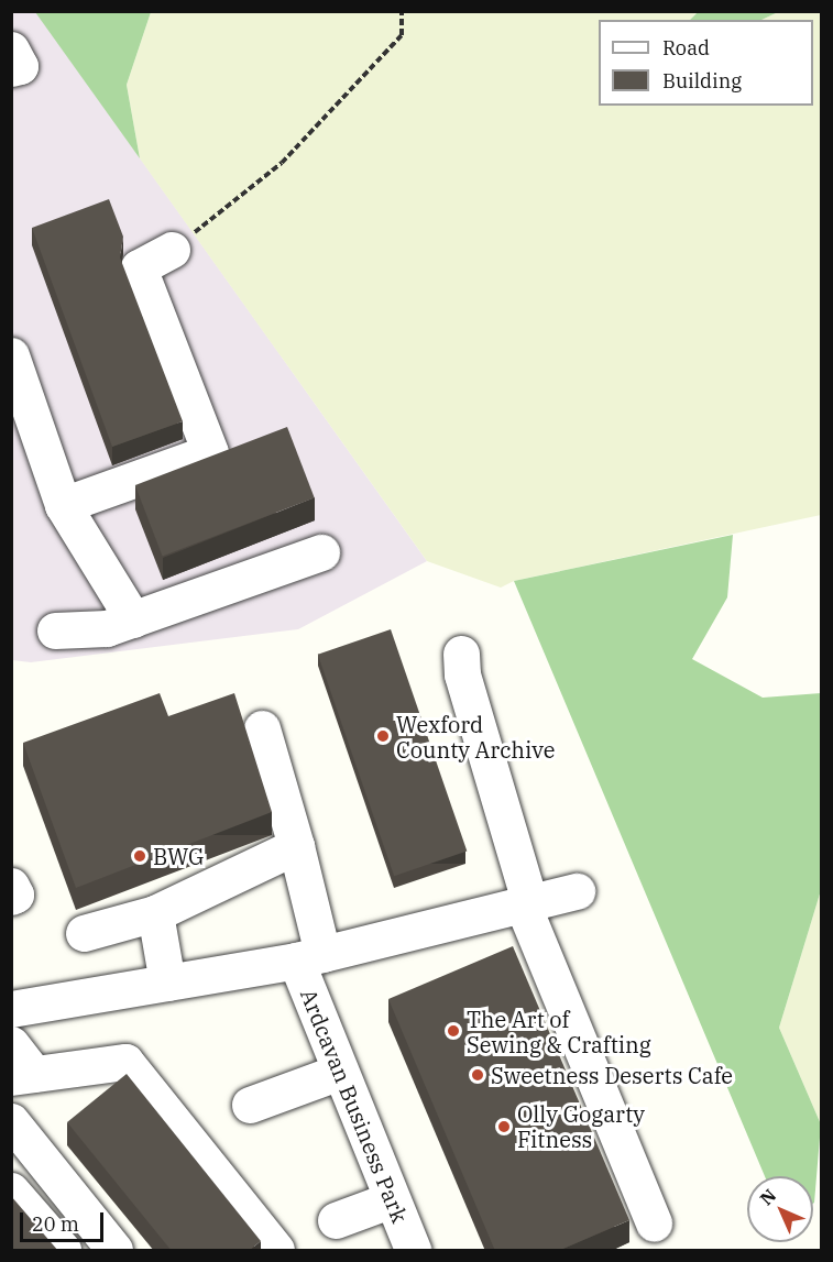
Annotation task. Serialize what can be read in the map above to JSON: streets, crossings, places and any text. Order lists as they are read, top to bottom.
{
  "streets": {
    "street": ["Ardcavan Business Park"]
  },
  "places": [
    "Wexford County Archive",
    "BWG",
    "The Art of Sewing & Crafting",
    "Sweetness Deserts Cafe",
    "Olly Gogarty Fitness"
  ],
  "legend": ["Road", "Building"],
  "scale_bar": "20 m",
  "north": "top left"
}
